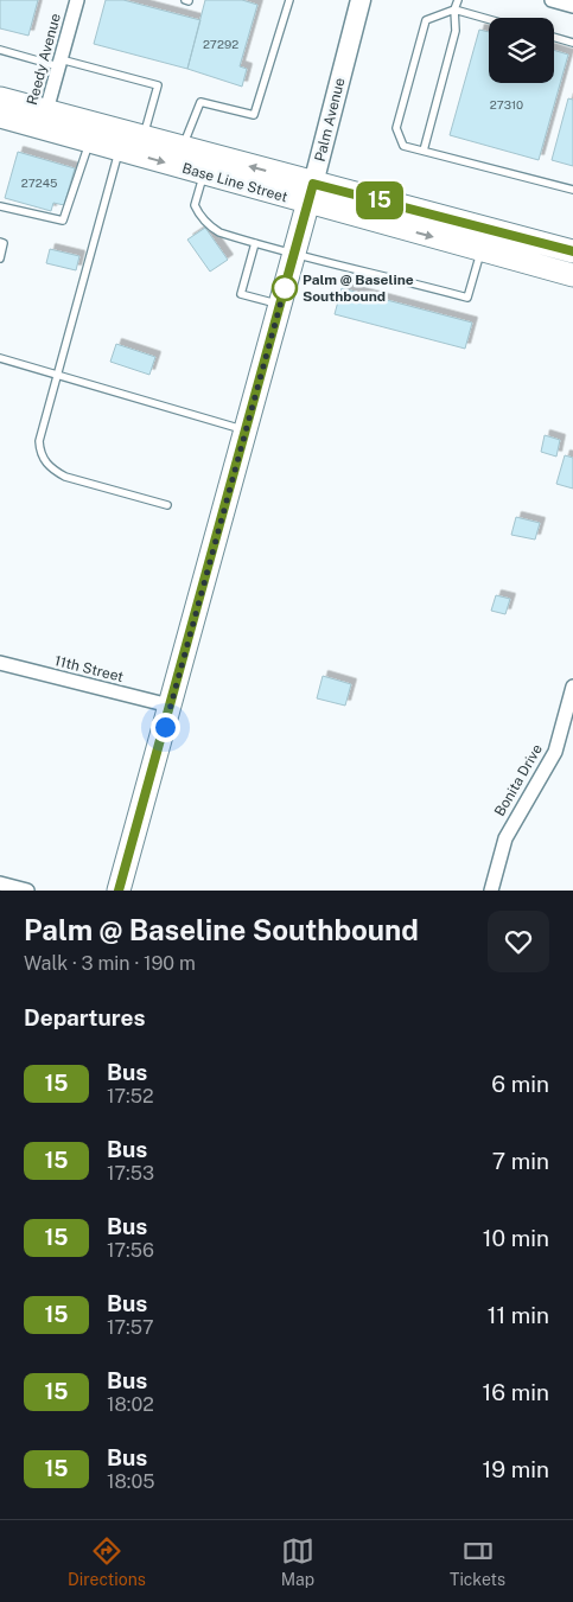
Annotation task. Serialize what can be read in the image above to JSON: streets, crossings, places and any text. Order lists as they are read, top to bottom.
{
  "streets": {
    "main road": ["Palm Avenue", "Base Line Street"],
    "street": ["Reedy Avenue", "11th Street", "Bonita Drive"]
  },
  "crossings": [
    ["Reedy Avenue", "Base Line Street"],
    ["Palm Avenue", "Base Line Street"],
    ["Palm Avenue", "11th Street"]
  ],
  "places": ["Palm @ Baseline Southbound"],
  "lines": ["bus line 15"],
  "house_numbers": ["27292", "27310", "27245"],
  "page": {
    "on_map": "15",
    "heading": [
      ["Palm @ Baseline Southbound", "Walk · 3 min · 190 m"],
      "Departures"
    ],
    "list": [
      {
        "mark": "15",
        "name": "Bus",
        "note": "17:52",
        "value": "6 min"
      },
      {
        "mark": "15",
        "name": "Bus",
        "note": "17:53",
        "value": "7 min"
      },
      {
        "mark": "15",
        "name": "Bus",
        "note": "17:56",
        "value": "10 min"
      },
      {
        "mark": "15",
        "name": "Bus",
        "note": "17:57",
        "value": "11 min"
      },
      {
        "mark": "15",
        "name": "Bus",
        "note": "18:02",
        "value": "16 min"
      },
      {
        "mark": "15",
        "name": "Bus",
        "note": "18:05",
        "value": "19 min"
      }
    ],
    "tabs": ["Directions", "Map", "Tickets"]
  }
}
